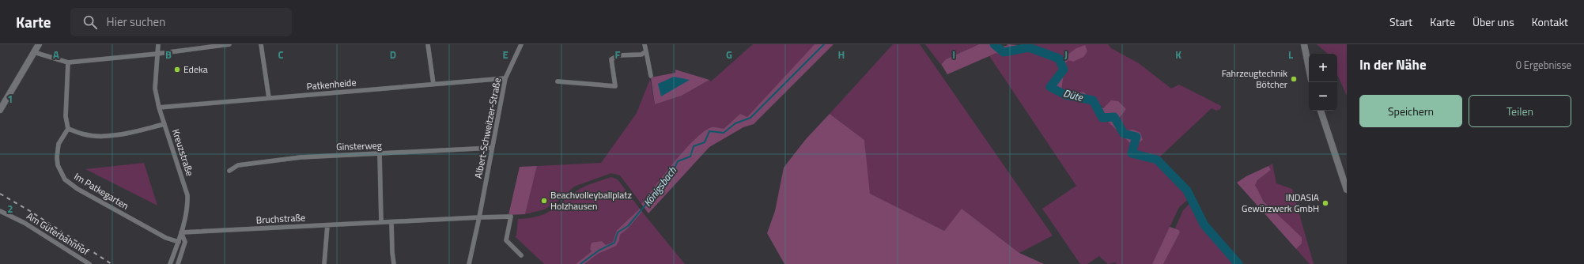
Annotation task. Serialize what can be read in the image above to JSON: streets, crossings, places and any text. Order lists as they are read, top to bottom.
{
  "streets": {
    "street": [
      "Patkenheide",
      "Albert-Schweitzer-Straße",
      "Ginsterweg",
      "Kreuzstraße",
      "Im Patkegarten",
      "Bruchstraße",
      "Am Güterbahnhof"
    ]
  },
  "crossings": [
    ["Patkenheide", "Albert-Schweitzer-Straße"],
    ["Patkenheide", "Kreuzstraße"],
    ["Albert-Schweitzer-Straße", "Ginsterweg"],
    ["Albert-Schweitzer-Straße", "Bruchstraße"],
    ["Kreuzstraße", "Im Patkegarten"],
    ["Kreuzstraße", "Bruchstraße"]
  ],
  "water": ["Düte", "Königsbach"],
  "places": [
    "Edeka",
    "Fahrzeugtechnik Bötcher",
    "Beachvolleyballplatz Holzhausen",
    "INDASIA Gewürzwerk GmbH"
  ],
  "page": {
    "header": "Karte",
    "search": "Hier suchen",
    "nav": [
      "Start",
      "Karte",
      "Über uns",
      "Kontakt"
    ],
    "heading": ["In der Nähe", "0 Ergebnisse"],
    "map_buttons": ["+", "−"],
    "buttons": ["Speichern", "Teilen"]
  },
  "grid": {
    "columns": [
      "A",
      "B",
      "C",
      "D",
      "E",
      "F",
      "G",
      "H",
      "I",
      "J",
      "K",
      "L"
    ],
    "rows": ["1", "2"]
  }
}
